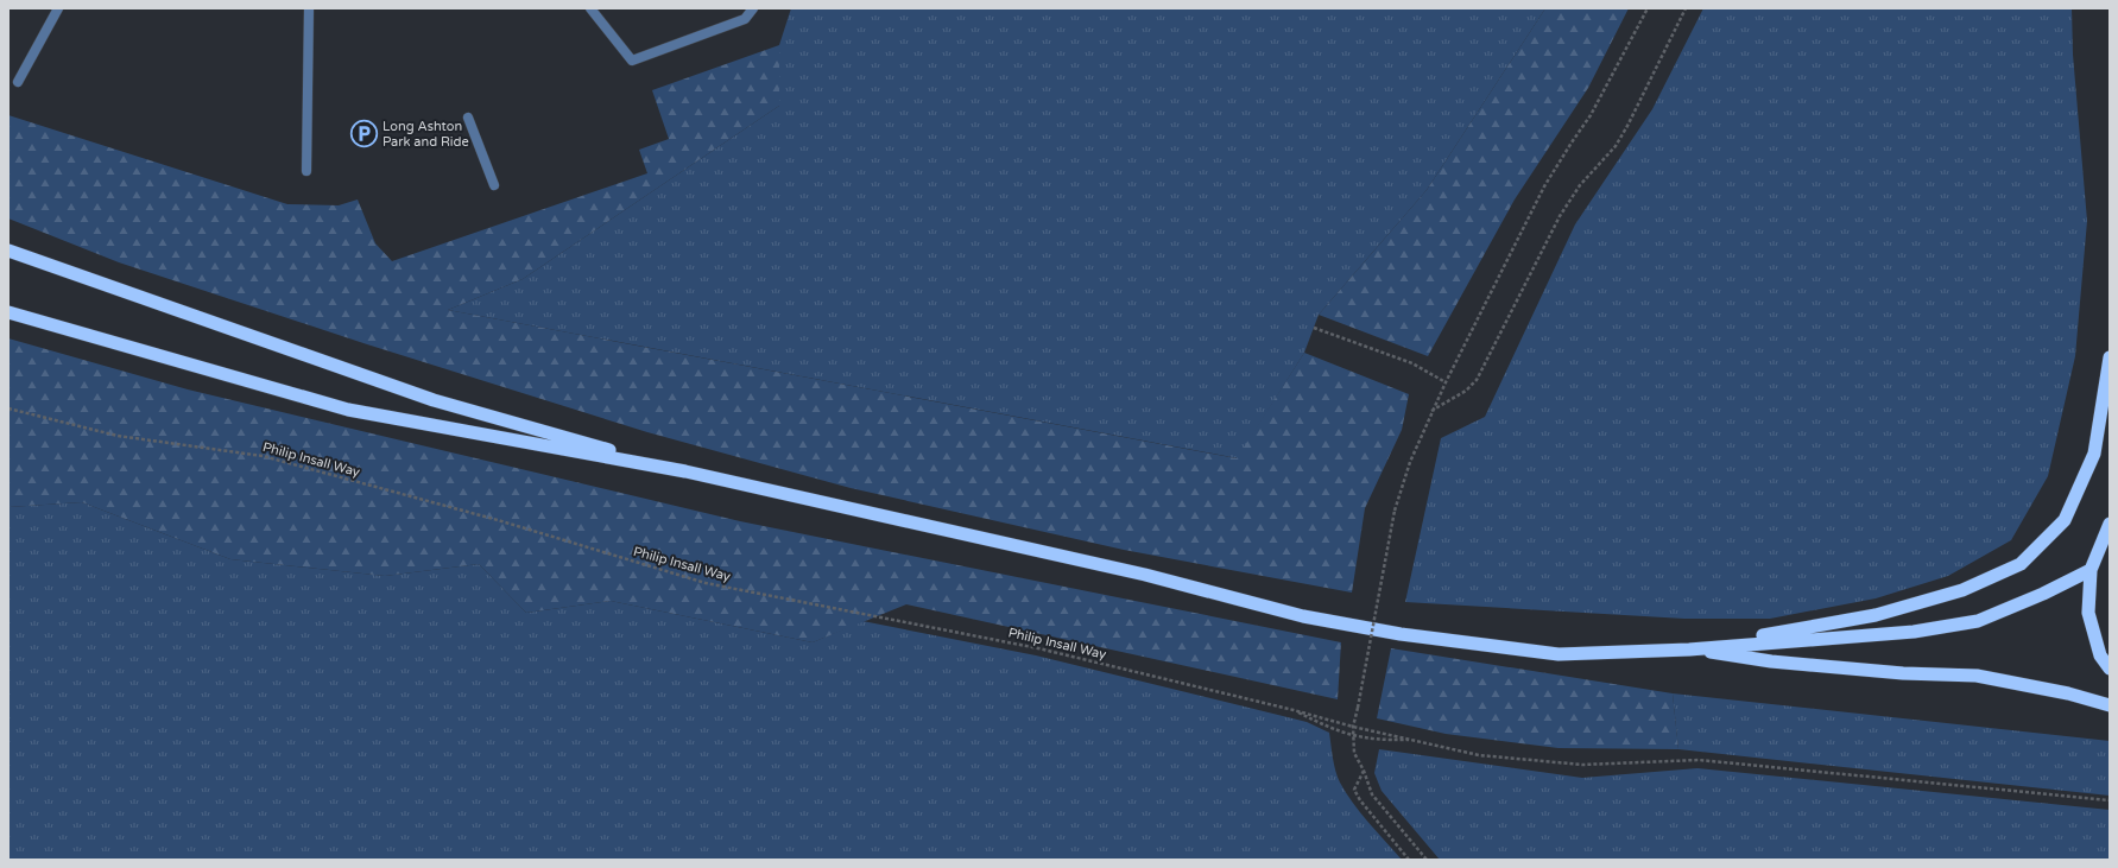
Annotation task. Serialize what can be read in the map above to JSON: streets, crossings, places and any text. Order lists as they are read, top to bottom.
{
  "streets": {
    "path": ["Philip Insall Way"]
  },
  "places": {
    "parking": ["Long Ashton Park and Ride"]
  }
}
